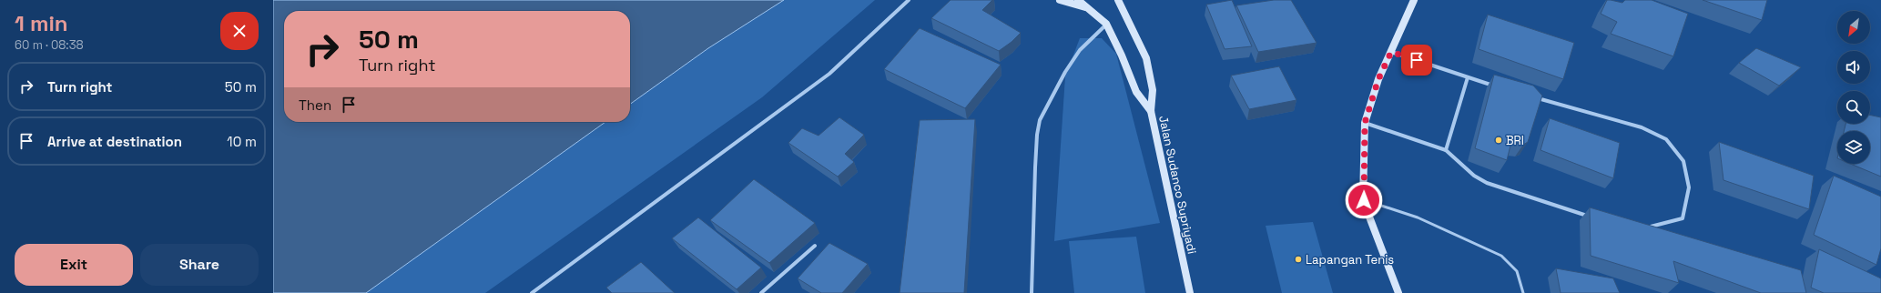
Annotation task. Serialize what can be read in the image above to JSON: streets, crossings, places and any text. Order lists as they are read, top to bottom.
{
  "streets": {
    "main road": ["Jalan Sudanco Supriyadi"]
  },
  "places": ["BRI", "Lapangan Tenis"],
  "north": "bottom left",
  "page": {
    "heading": ["1 min", "60 m · 08:38"],
    "turn": ["50 m", "Turn right"],
    "list": [
      {
        "name": "Turn right",
        "value": "50 m"
      },
      {
        "name": "Arrive at destination",
        "value": "10 m"
      }
    ],
    "then": "Then",
    "buttons": ["Exit", "Share"]
  }
}
